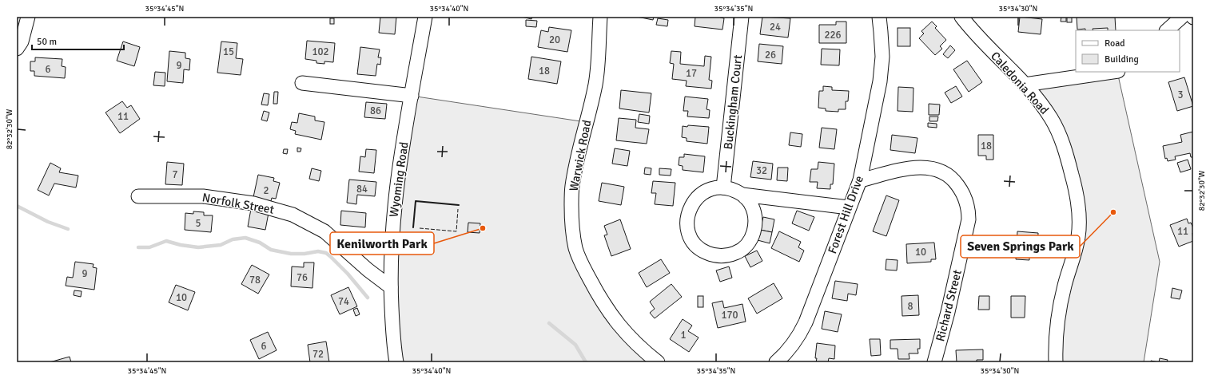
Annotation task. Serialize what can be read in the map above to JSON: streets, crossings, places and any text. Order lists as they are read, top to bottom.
{
  "streets": {
    "street": [
      "Caledonia Road",
      "Buckingham Court",
      "Warwick Road",
      "Wyoming Road",
      "Norfolk Street",
      "Forest Hill Drive",
      "Richard Street"
    ]
  },
  "crossings": [
    ["Wyoming Road", "Norfolk Street"],
    ["Forest Hill Drive", "Richard Street"]
  ],
  "places": ["Seven Springs Park", "Kenilworth Park"],
  "house_numbers": [
    "24",
    "226",
    "20",
    "15",
    "102",
    "26",
    "9",
    "6",
    "18",
    "17",
    "3",
    "86",
    "11",
    "18",
    "32",
    "7",
    "84",
    "2",
    "5",
    "11",
    "10",
    "9",
    "76",
    "78",
    "10",
    "74",
    "8",
    "170",
    "1",
    "6",
    "72"
  ],
  "legend": ["Road", "Building"],
  "scale_bar": "50 m",
  "coordinates": [
    "35°34'45\"N",
    "35°34'40\"N",
    "35°34'35\"N",
    "35°34'30\"N",
    "82°32'30\"W"
  ]
}
